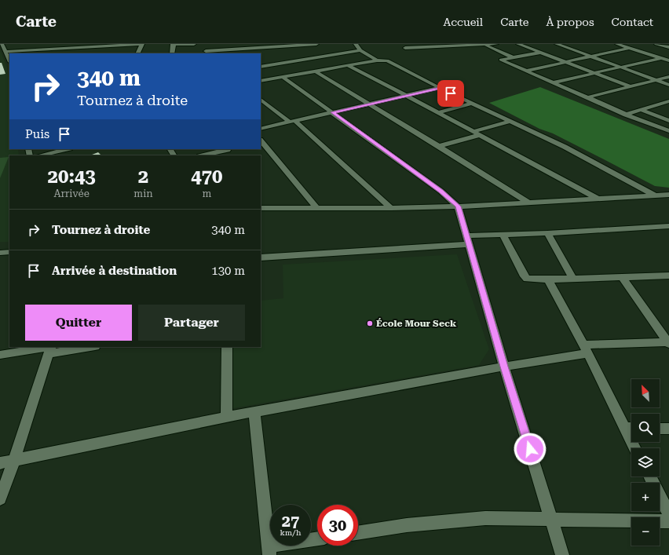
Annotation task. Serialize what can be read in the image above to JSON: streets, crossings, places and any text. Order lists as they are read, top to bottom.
{
  "places": ["École Mour Seck"],
  "north": "top left",
  "page": {
    "header": "Carte",
    "nav": [
      "Accueil",
      "Carte",
      "À propos",
      "Contact"
    ],
    "turn": ["340 m", "Tournez à droite"],
    "then": "Puis",
    "eta": [
      "20:43",
      "Arrivée",
      "2",
      "min",
      "470",
      "m"
    ],
    "list": [
      {
        "name": "Tournez à droite",
        "value": "340 m"
      },
      {
        "name": "Arrivée à destination",
        "value": "130 m"
      }
    ],
    "buttons": ["Quitter", "Partager"],
    "map_buttons": ["+", "−"],
    "speed": "27 km/h",
    "limit": "30"
  }
}
